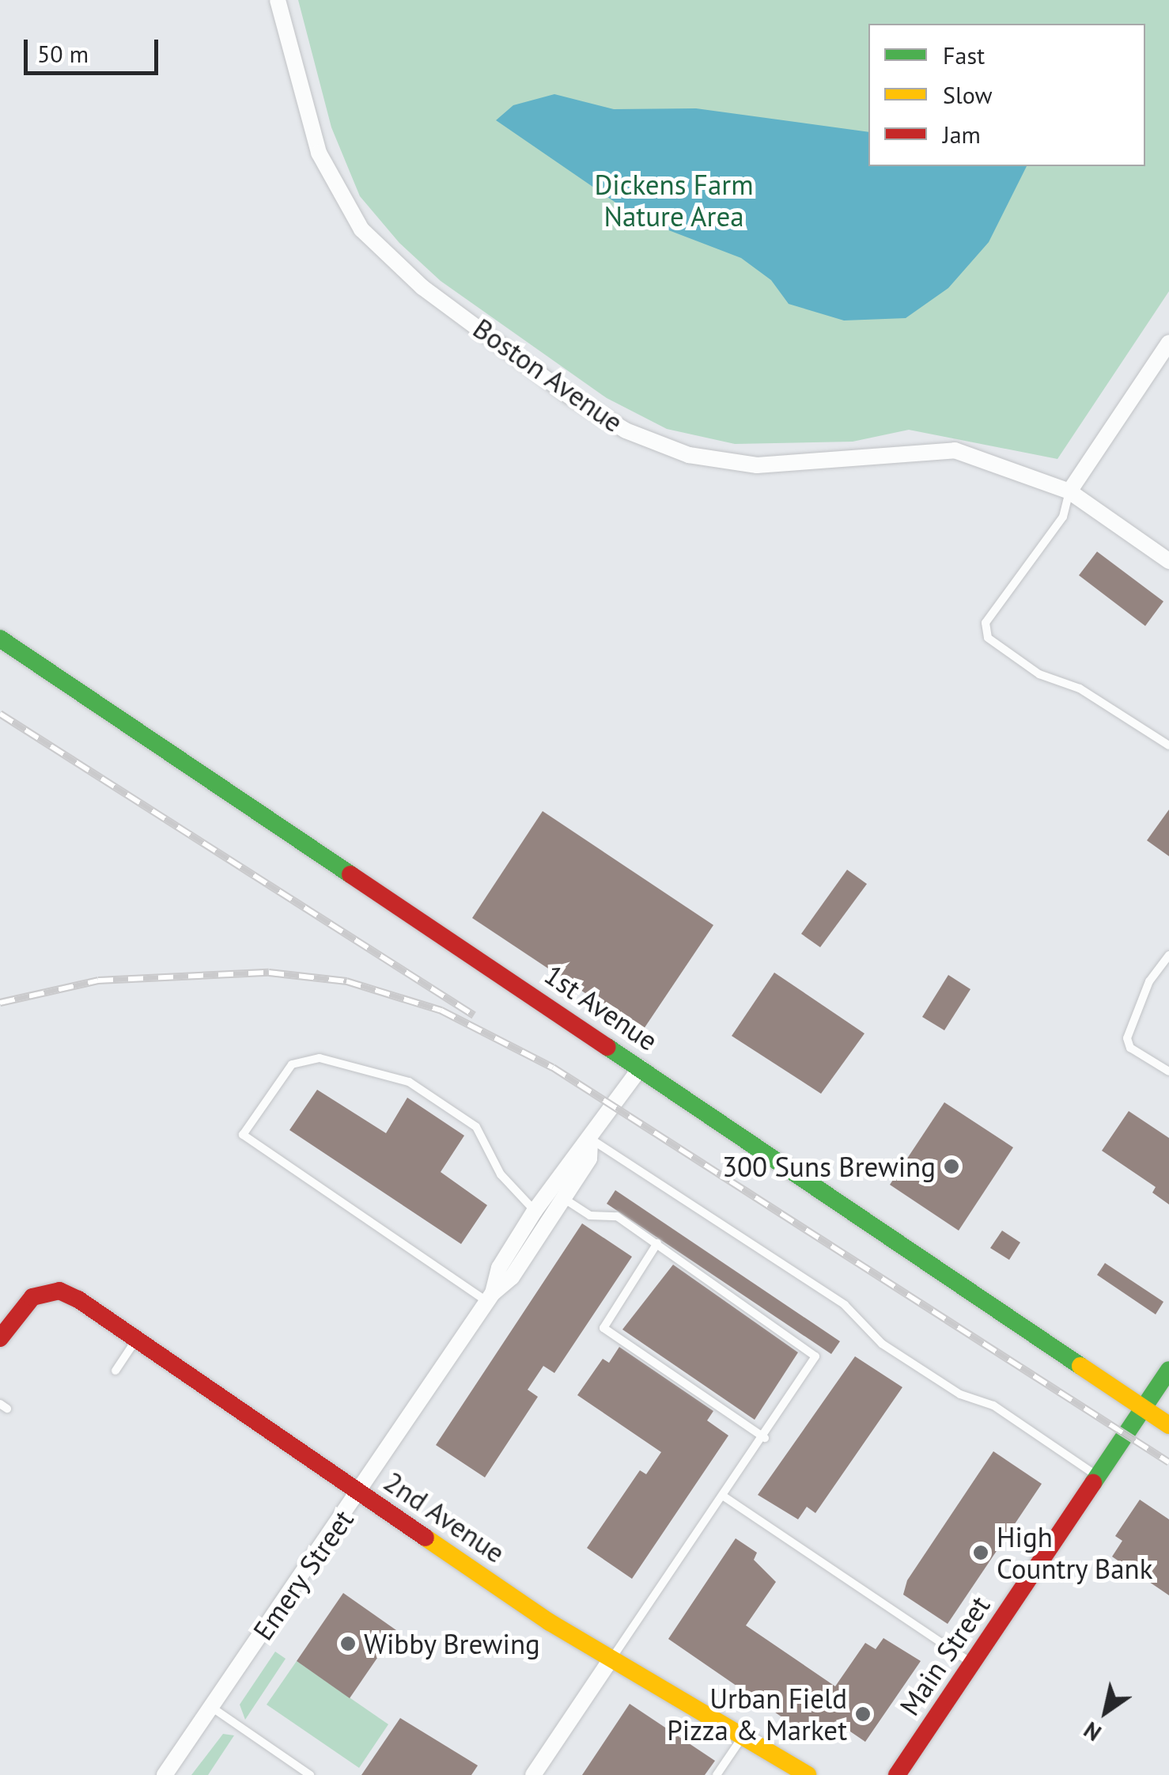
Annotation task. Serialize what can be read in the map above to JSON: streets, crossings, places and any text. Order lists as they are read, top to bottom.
{
  "streets": {
    "main road": ["1st Avenue", "2nd Avenue", "Main Street"],
    "street": ["Boston Avenue", "Emery Street"]
  },
  "crossings": [
    ["1st Avenue", "Emery Street"],
    ["1st Avenue", "Main Street"],
    ["2nd Avenue", "Emery Street"]
  ],
  "parks": ["Dickens Farm Nature Area"],
  "places": [
    "300 Suns Brewing",
    "High Country Bank",
    "Wibby Brewing",
    "Urban Field Pizza & Market"
  ],
  "legend": ["Fast", "Slow", "Jam"],
  "scale_bar": "50 m",
  "north": "bottom left"
}
